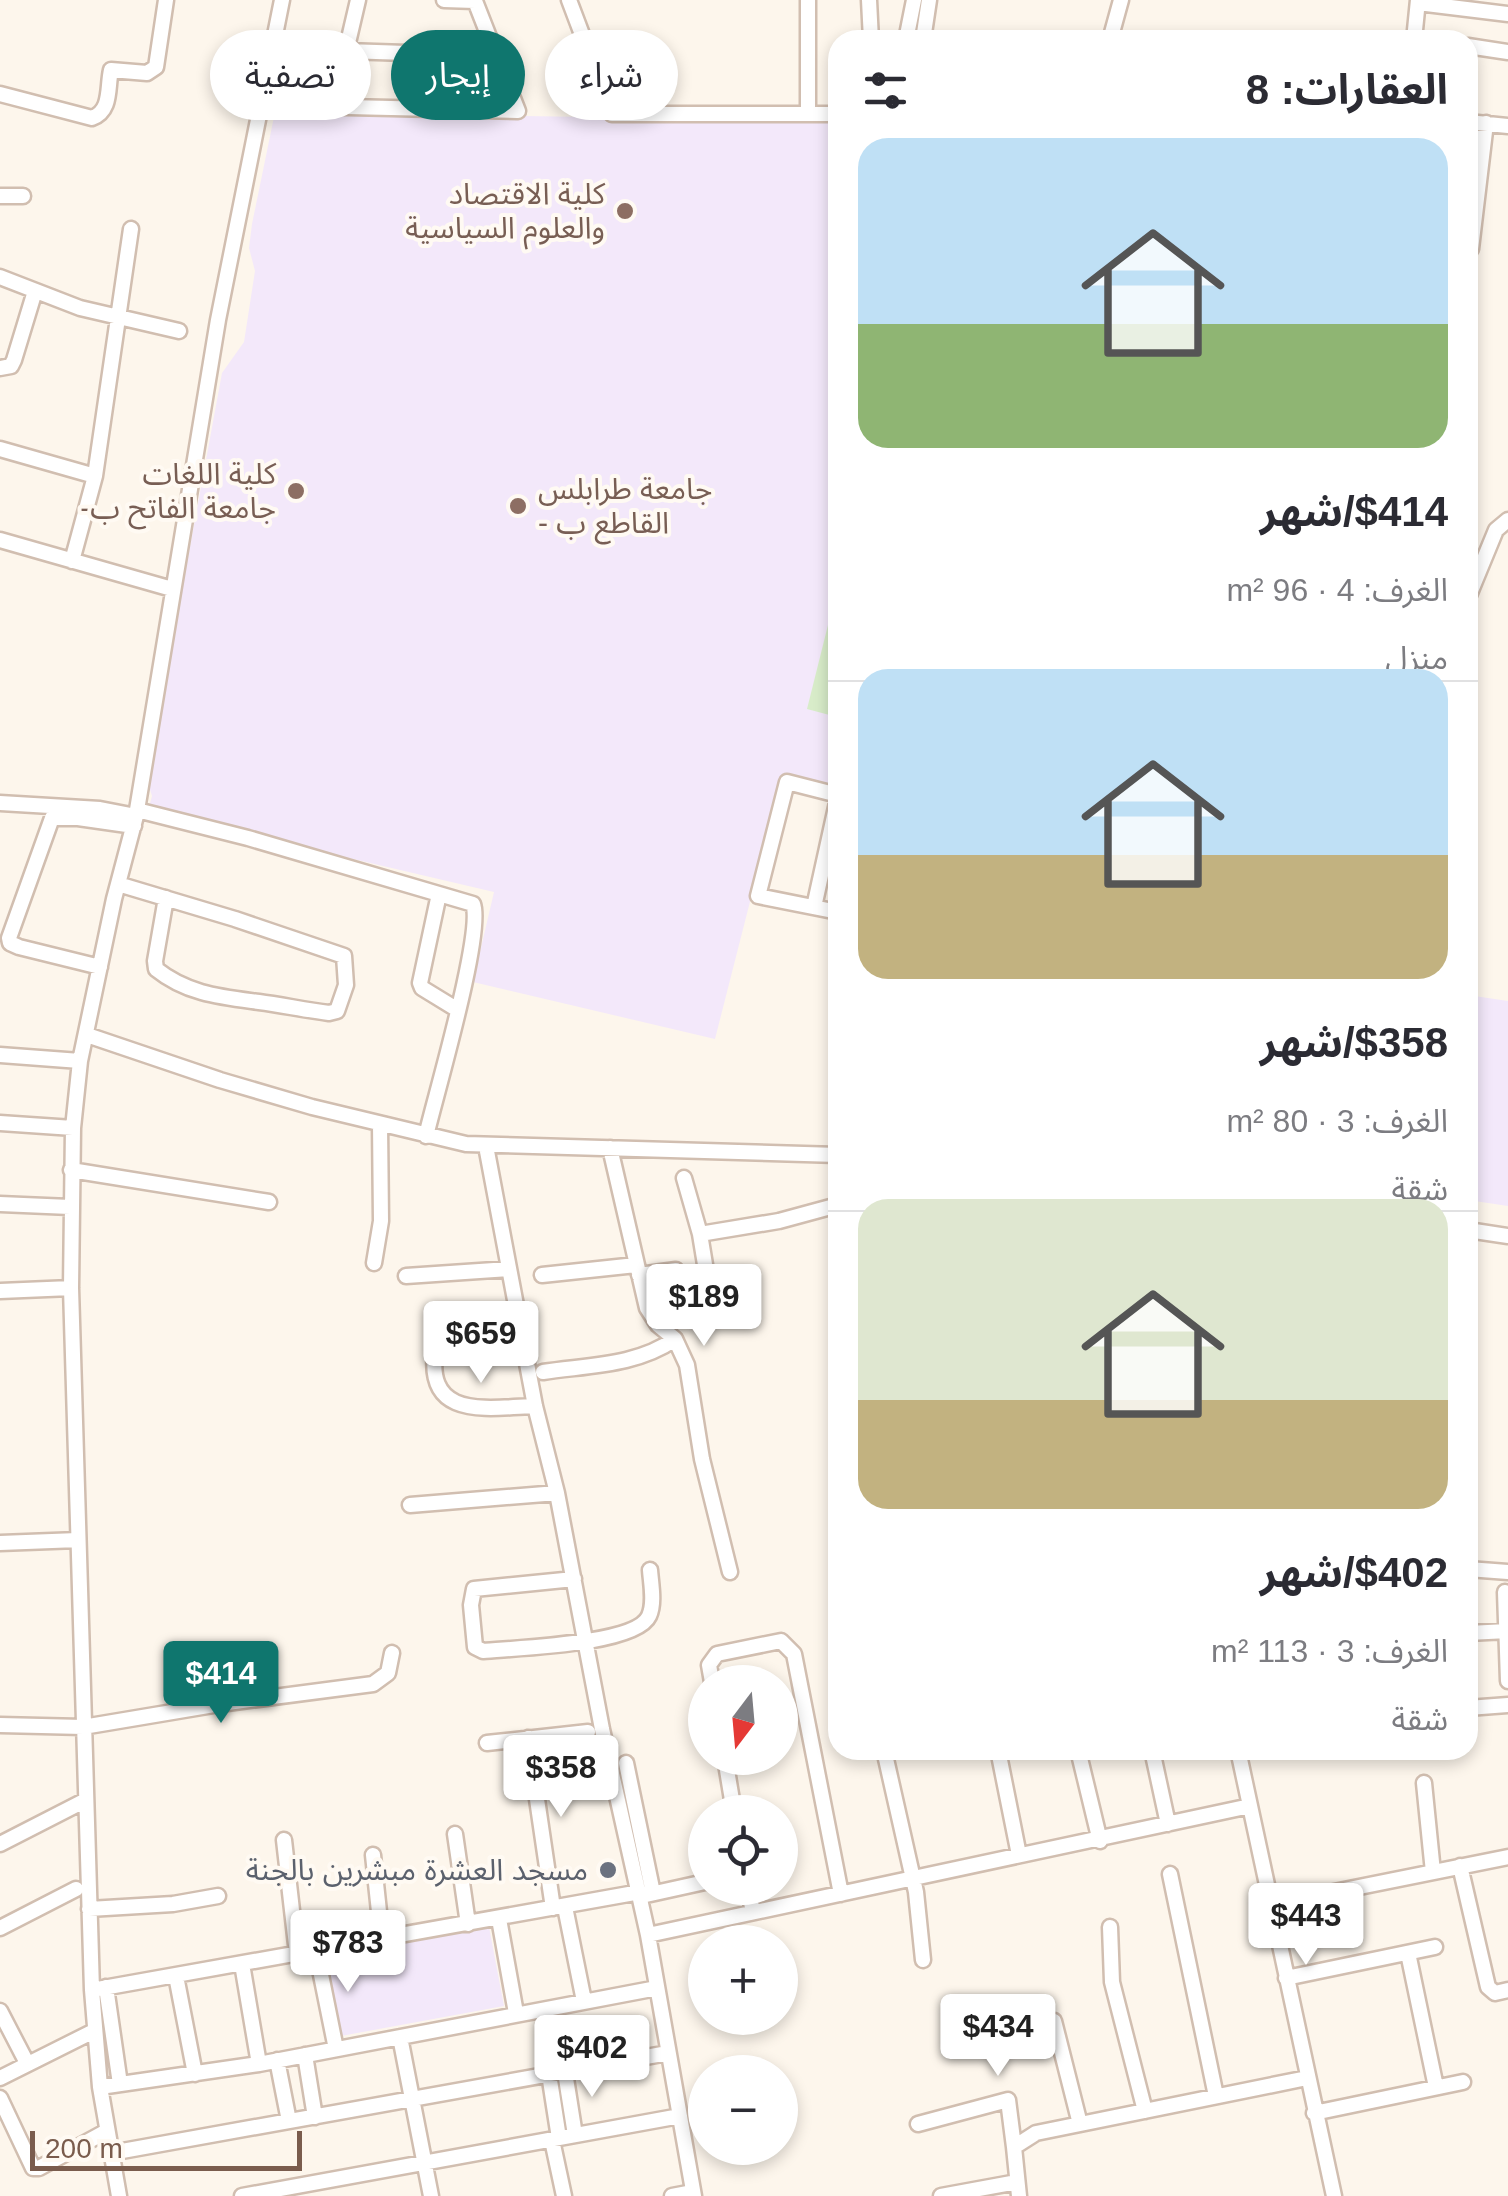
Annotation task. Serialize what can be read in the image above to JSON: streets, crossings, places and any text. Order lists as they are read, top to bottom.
{
  "places": [
    "كلية الاقتصاد والعلوم السياسية",
    "كلية اللغات -جامعة الفاتح ب",
    "جامعة طرابلس - القاطع ب",
    "مسجد العشرة مبشرين بالجنة"
  ],
  "scale_bar": "200 m",
  "north": "bottom",
  "page": {
    "chip": ["شراء", "إيجار", "تصفية"],
    "heading": "العقارات: 8",
    "list": [
      {
        "name": "$414/شهر",
        "note": "الغرف: 4 · 96 m² · منزل"
      },
      {
        "name": "$358/شهر",
        "note": "الغرف: 3 · 80 m² · شقة"
      },
      {
        "name": "$402/شهر",
        "note": "الغرف: 3 · 113 m² · شقة"
      }
    ],
    "price": [
      "$189",
      "$659",
      "$414",
      "$358",
      "$443",
      "$783",
      "$434",
      "$402"
    ],
    "map_buttons": ["+", "−"],
    "scale": "200 m"
  }
}
